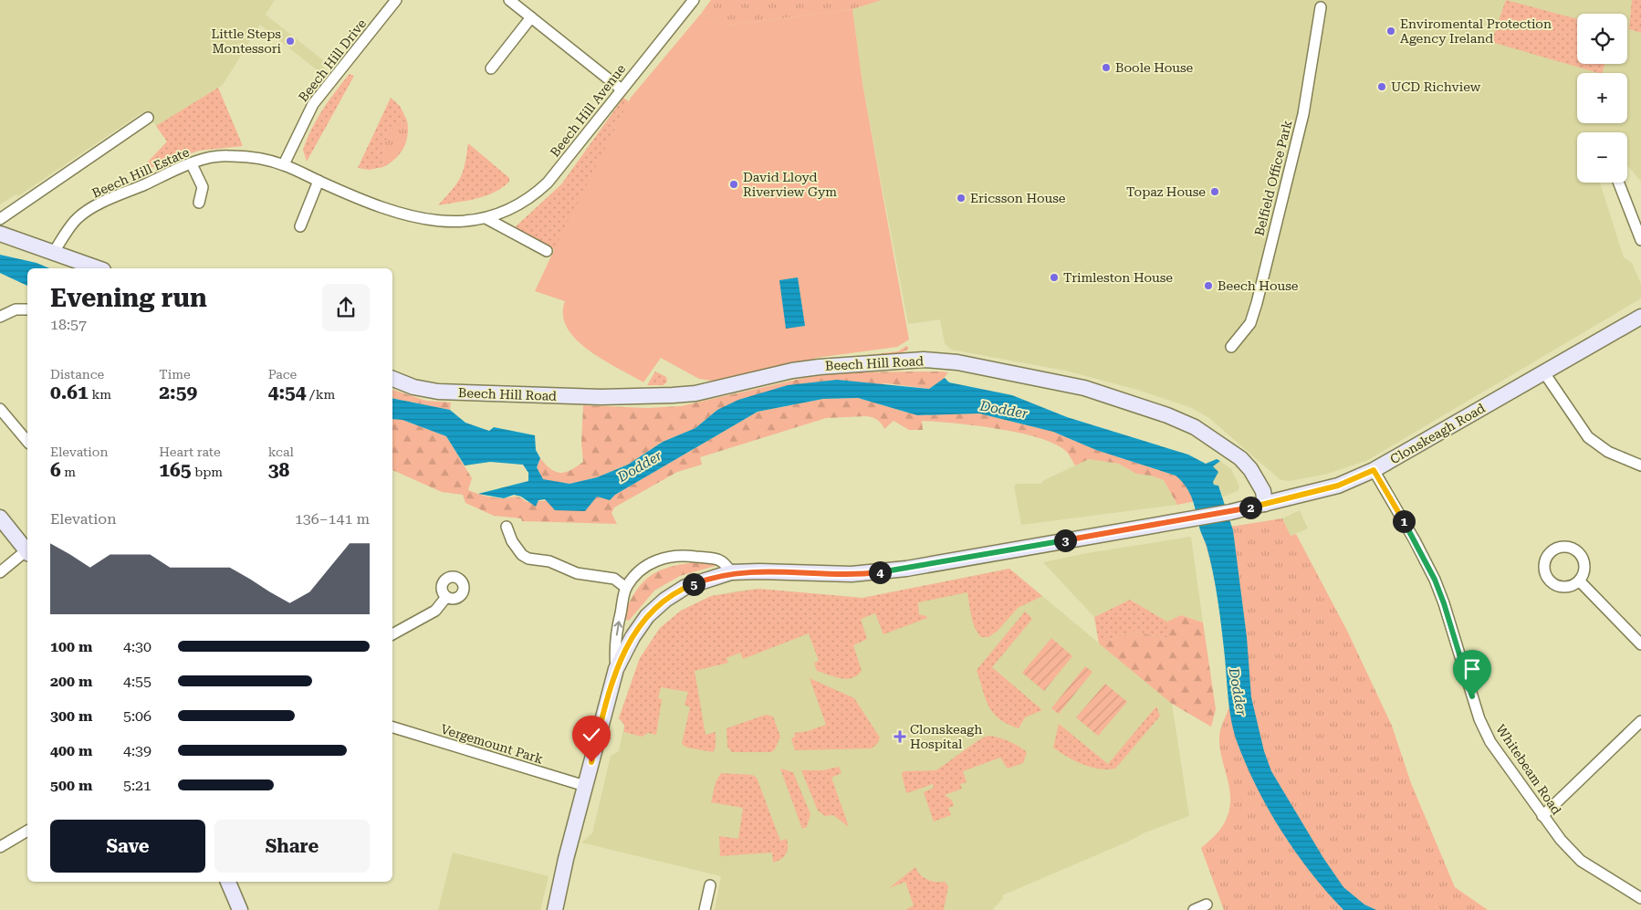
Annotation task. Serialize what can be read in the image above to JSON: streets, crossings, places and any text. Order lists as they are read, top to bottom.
{
  "streets": {
    "main road": ["Beech Hill Road", "Clonskeagh Road"],
    "street": [
      "Beech Hill Drive",
      "Beech Hill Avenue",
      "Beech Hill Estate",
      "Belfield Office Park",
      "Vergemount Park",
      "Whitebeam Road"
    ]
  },
  "crossings": [
    ["Beech Hill Drive", "Beech Hill Avenue"],
    ["Beech Hill Drive", "Beech Hill Estate"],
    ["Beech Hill Avenue", "Beech Hill Estate"],
    ["Beech Hill Road", "Clonskeagh Road"],
    ["Clonskeagh Road", "Vergemount Park"],
    ["Clonskeagh Road", "Whitebeam Road"]
  ],
  "water": ["Dodder"],
  "places": {
    "other": [
      "Enviromental Protection Agency Ireland",
      "Little Steps Montessori",
      "Boole House",
      "UCD Richview",
      "David Lloyd Riverview Gym",
      "Topaz House",
      "Ericsson House",
      "Trimleston House",
      "Beech House"
    ],
    "health": ["Clonskeagh Hospital"]
  },
  "page": {
    "map_buttons": ["+", "−"],
    "heading": ["Evening run", "18:57"],
    "stats": [
      ["Distance", "0.61 km"],
      ["Time", "2:59"],
      ["Pace", "4:54 /km"],
      ["Elevation", "6 m"],
      ["Heart rate", "165 bpm"],
      ["kcal", "38"]
    ],
    "pins": [
      "2",
      "1",
      "3",
      "4",
      "5"
    ],
    "chart": ["Elevation", "136–141 m"],
    "list": [
      {
        "name": "100 m",
        "note": "4:30"
      },
      {
        "name": "200 m",
        "note": "4:55"
      },
      {
        "name": "300 m",
        "note": "5:06"
      },
      {
        "name": "400 m",
        "note": "4:39"
      },
      {
        "name": "500 m",
        "note": "5:21"
      }
    ],
    "buttons": ["Save", "Share"]
  }
}
